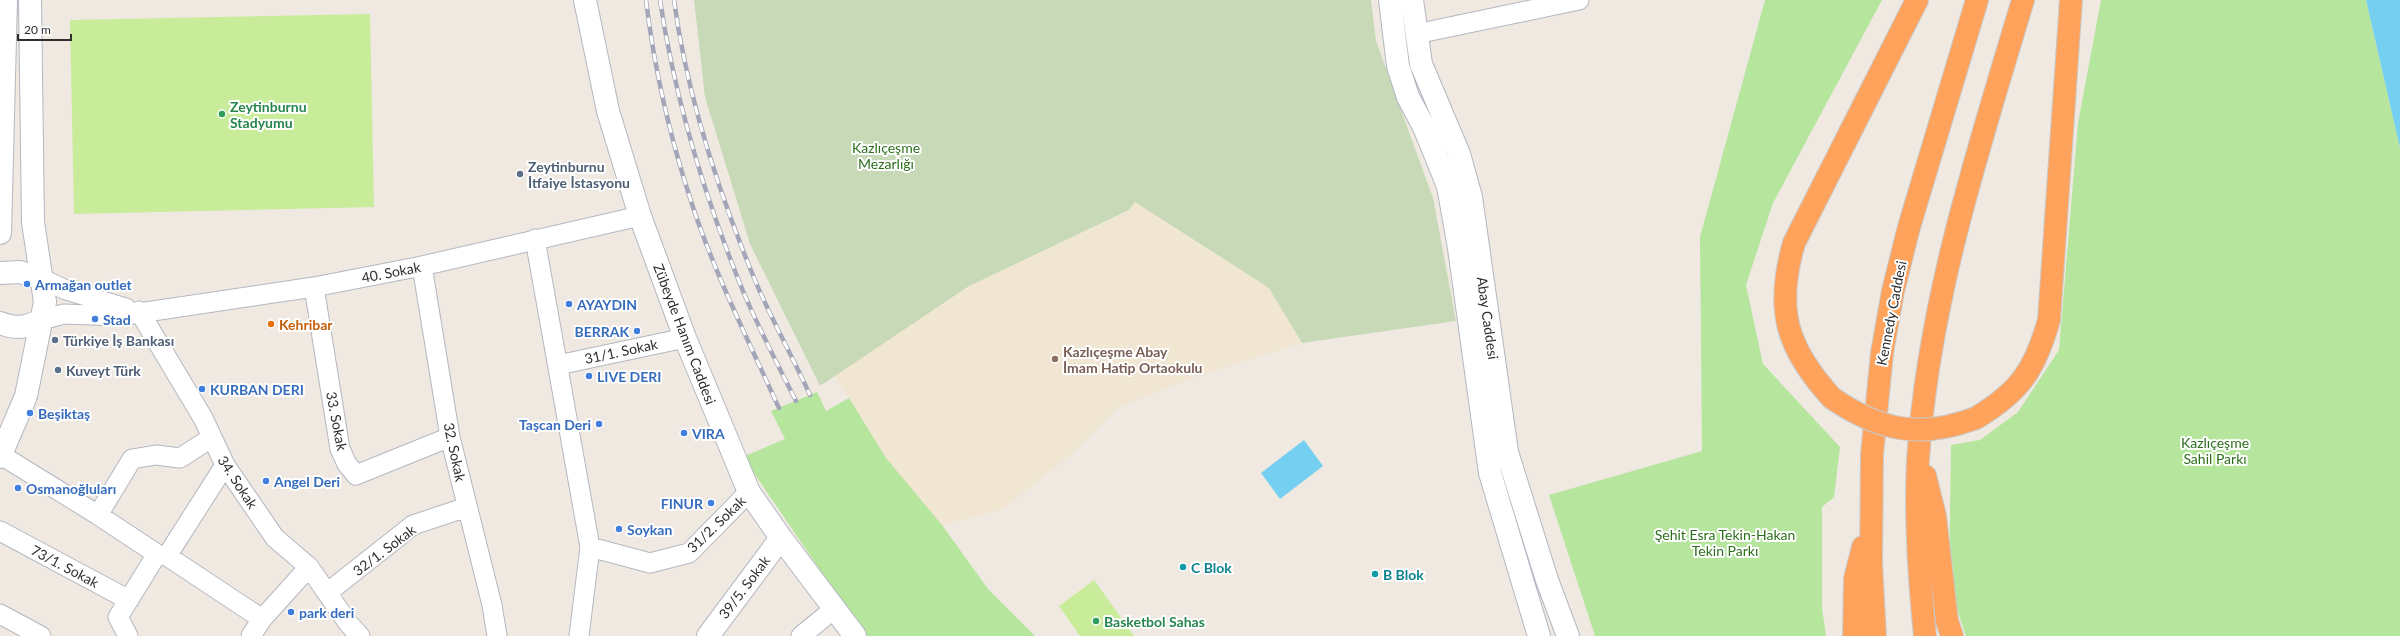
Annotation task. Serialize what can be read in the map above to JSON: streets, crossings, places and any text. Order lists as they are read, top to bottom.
{
  "streets": {
    "highway": ["Kennedy Caddesi"],
    "main road": ["Abay Caddesi", "Zübeyde Hanım Caddesi", "39/5. Sokak"],
    "street": [
      "40. Sokak",
      "31/1. Sokak",
      "33. Sokak",
      "32. Sokak",
      "34. Sokak",
      "31/2. Sokak",
      "32/1. Sokak",
      "73/1. Sokak"
    ]
  },
  "crossings": [
    ["40. Sokak", "Zübeyde Hanım Caddesi"],
    ["40. Sokak", "33. Sokak"],
    ["40. Sokak", "32. Sokak"],
    ["40. Sokak", "34. Sokak"],
    ["Zübeyde Hanım Caddesi", "31/1. Sokak"],
    ["Zübeyde Hanım Caddesi", "31/2. Sokak"],
    ["Zübeyde Hanım Caddesi", "39/5. Sokak"],
    ["33. Sokak", "32. Sokak"],
    ["32. Sokak", "32/1. Sokak"],
    ["34. Sokak", "32/1. Sokak"]
  ],
  "parks": ["Kazlıçeşme Mezarlığı", "Kazlıçeşme Sahil Parkı", "Şehit Esra Tekin-Hakan Tekin Parkı"],
  "places": [
    "Zeytinburnu Stadyumu",
    "Zeytinburnu İtfaiye İstasyonu",
    "Armağan outlet",
    "AYAYDIN",
    "Stad",
    "Kehribar",
    "BERRAK",
    "Türkiye İş Bankası",
    "Kazlıçeşme Abay İmam Hatip Ortaokulu",
    "Kuveyt Türk",
    "LIVE DERI",
    "KURBAN DERI",
    "Beşiktaş",
    "Taşcan Deri",
    "VIRA",
    "Angel Deri",
    "Osmanoğluları",
    "FINUR",
    "Soykan",
    "C Blok",
    "B Blok",
    "park deri",
    "Basketbol Sahas"
  ],
  "scale_bar": "20 m"
}
